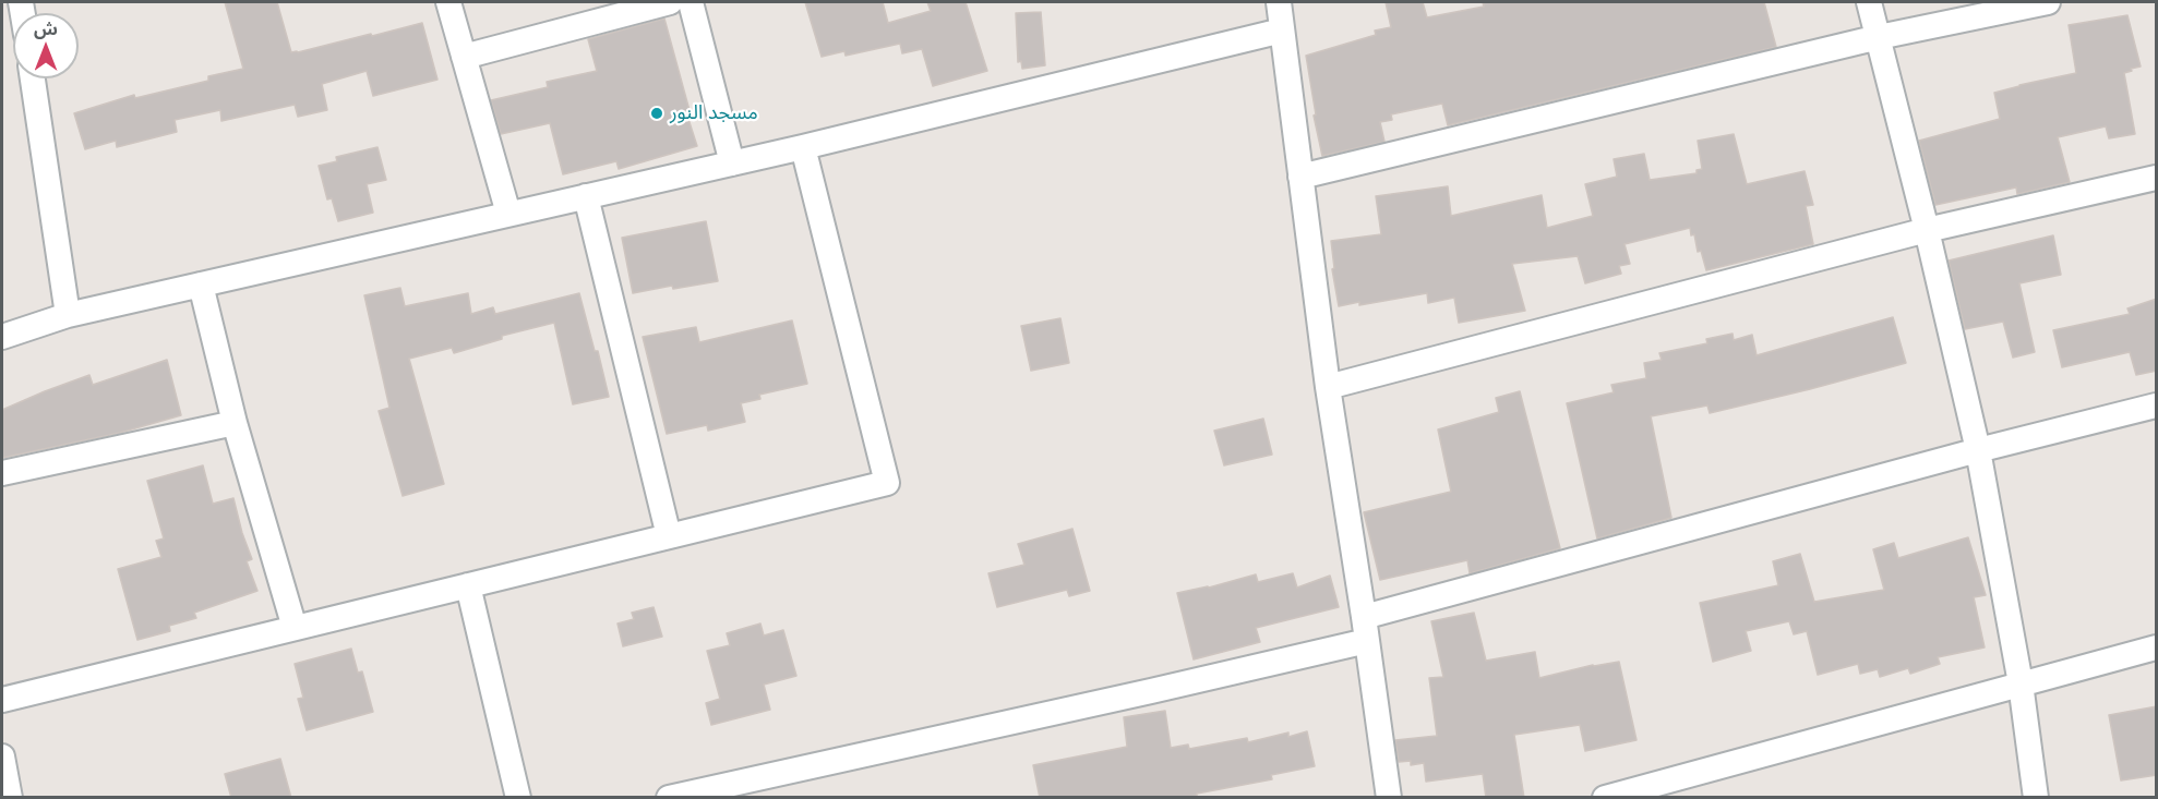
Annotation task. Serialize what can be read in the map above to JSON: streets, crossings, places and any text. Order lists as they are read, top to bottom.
{
  "places": ["مسجد النور"],
  "north": "top"
}
